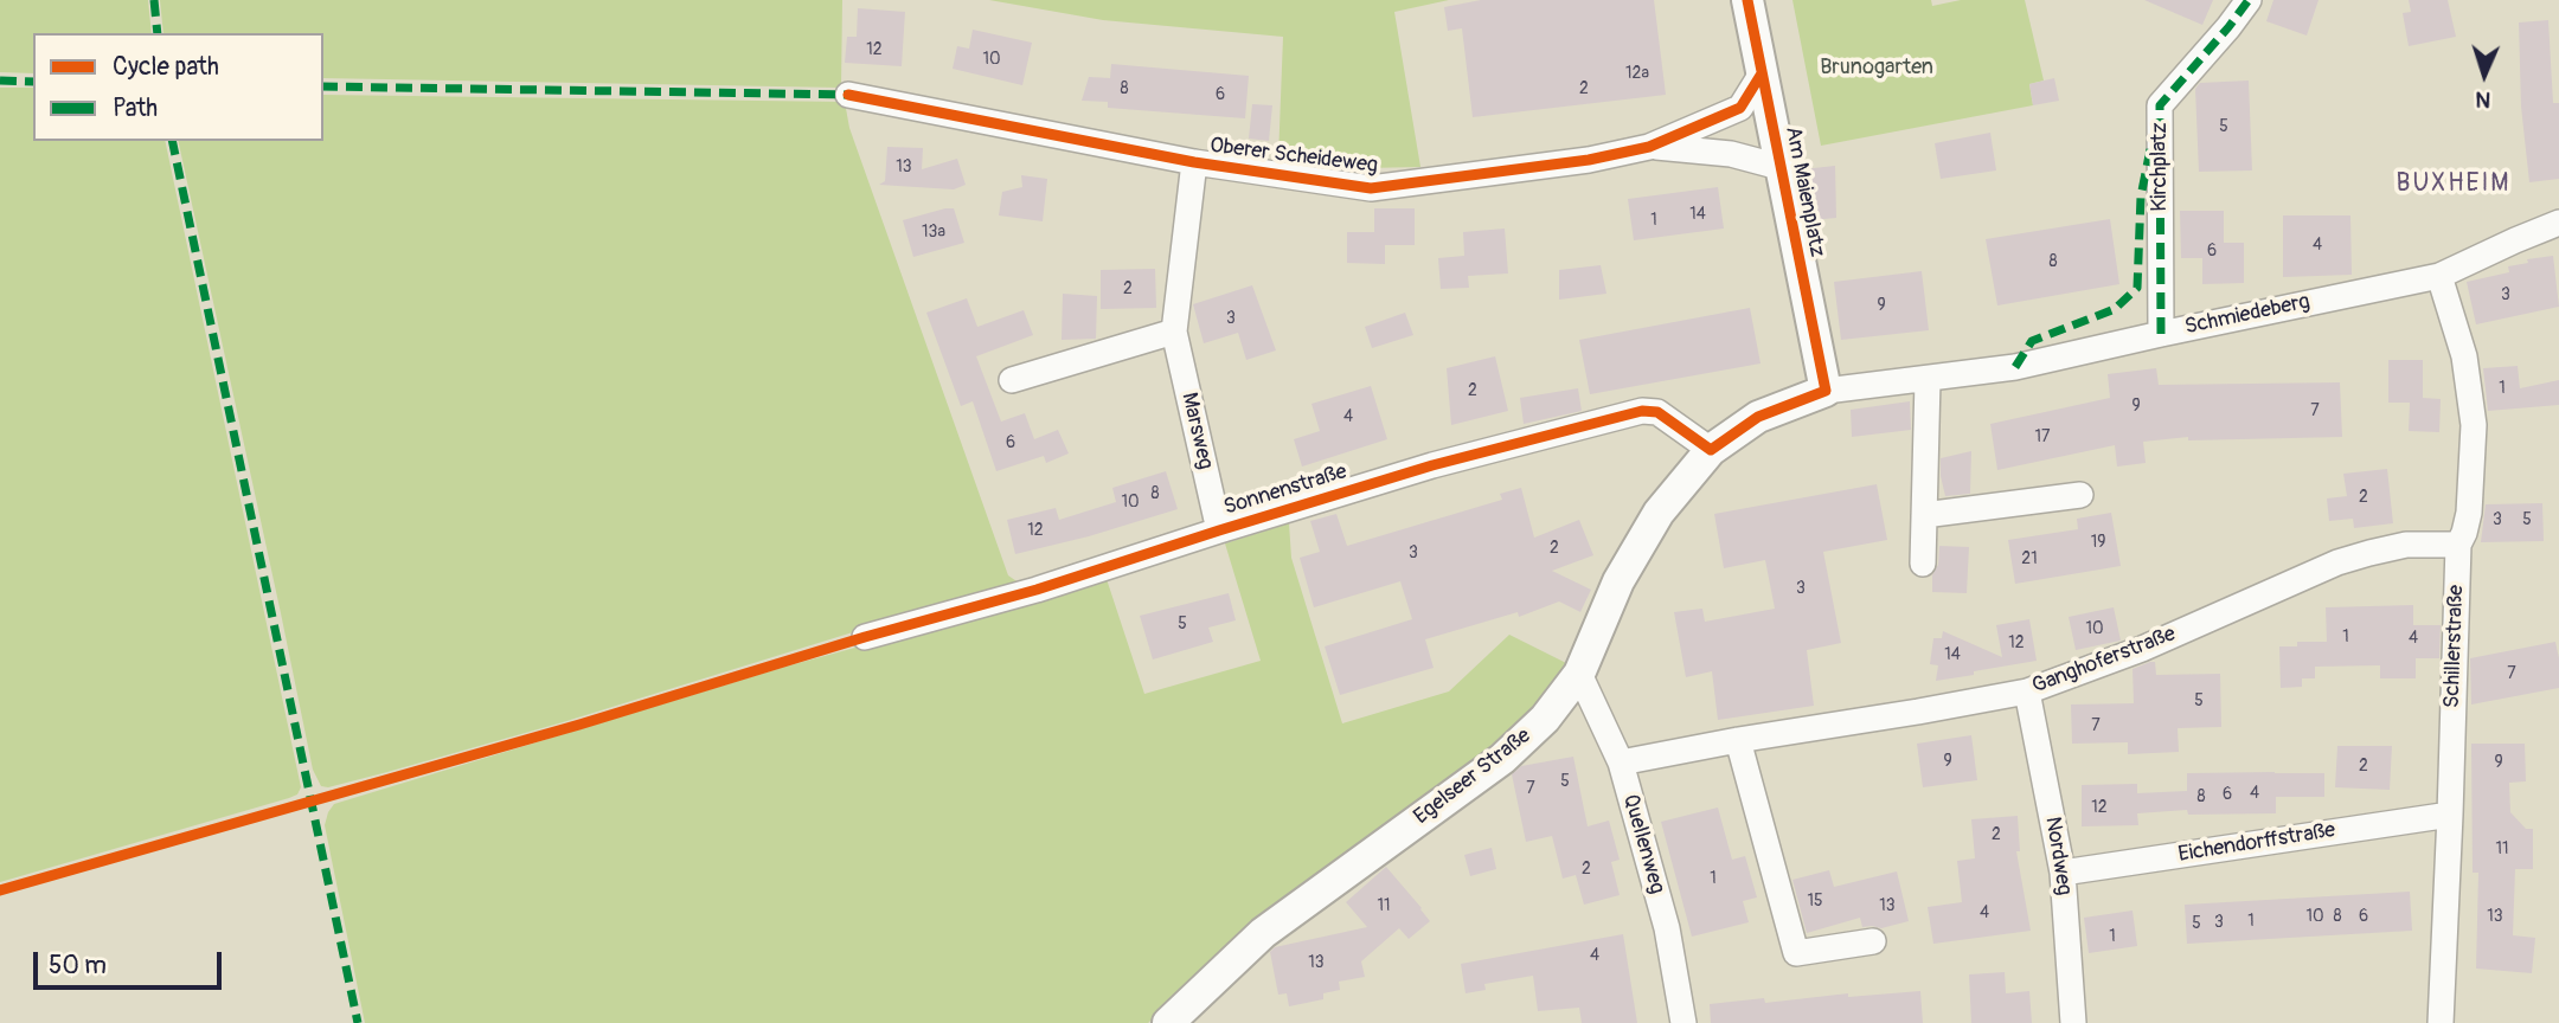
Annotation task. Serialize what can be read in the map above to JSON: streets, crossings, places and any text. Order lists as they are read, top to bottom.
{
  "streets": {
    "street": [
      "Oberer Scheideweg",
      "Kirchplatz",
      "Am Maienplatz",
      "Schmiedeberg",
      "Marsweg",
      "Sonnenstraße",
      "Schillerstraße",
      "Ganghoferstraße",
      "Egelseer Straße",
      "Eichendorffstraße",
      "Quellenweg",
      "Nordweg"
    ]
  },
  "crossings": [
    ["Oberer Scheideweg", "Am Maienplatz"],
    ["Oberer Scheideweg", "Marsweg"],
    ["Kirchplatz", "Schmiedeberg"],
    ["Am Maienplatz", "Schmiedeberg"],
    ["Am Maienplatz", "Egelseer Straße"],
    ["Schmiedeberg", "Schillerstraße"],
    ["Schmiedeberg", "Egelseer Straße"],
    ["Marsweg", "Sonnenstraße"],
    ["Sonnenstraße", "Egelseer Straße"],
    ["Schillerstraße", "Ganghoferstraße"],
    ["Schillerstraße", "Eichendorffstraße"],
    ["Ganghoferstraße", "Quellenweg"],
    ["Ganghoferstraße", "Nordweg"],
    ["Egelseer Straße", "Quellenweg"],
    ["Eichendorffstraße", "Nordweg"]
  ],
  "districts": ["BUXHEIM"],
  "parks": ["Brunogarten"],
  "house_numbers": [
    "12",
    "10",
    "12a",
    "8",
    "2",
    "6",
    "5",
    "13",
    "14",
    "1",
    "13a",
    "4",
    "6",
    "8",
    "2",
    "3",
    "9",
    "3",
    "1",
    "2",
    "9",
    "7",
    "4",
    "17",
    "6",
    "8",
    "2",
    "10",
    "3",
    "5",
    "12",
    "19",
    "2",
    "3",
    "21",
    "3",
    "5",
    "10",
    "1",
    "4",
    "12",
    "14",
    "7",
    "5",
    "7",
    "9",
    "9",
    "2",
    "5",
    "7",
    "4",
    "6",
    "8",
    "12",
    "2",
    "11",
    "2",
    "1",
    "15",
    "11",
    "13",
    "4",
    "10",
    "8",
    "6",
    "13",
    "1",
    "3",
    "5",
    "1",
    "4",
    "13"
  ],
  "legend": ["Cycle path", "Path"],
  "scale_bar": "50 m",
  "north": "bottom"
}
